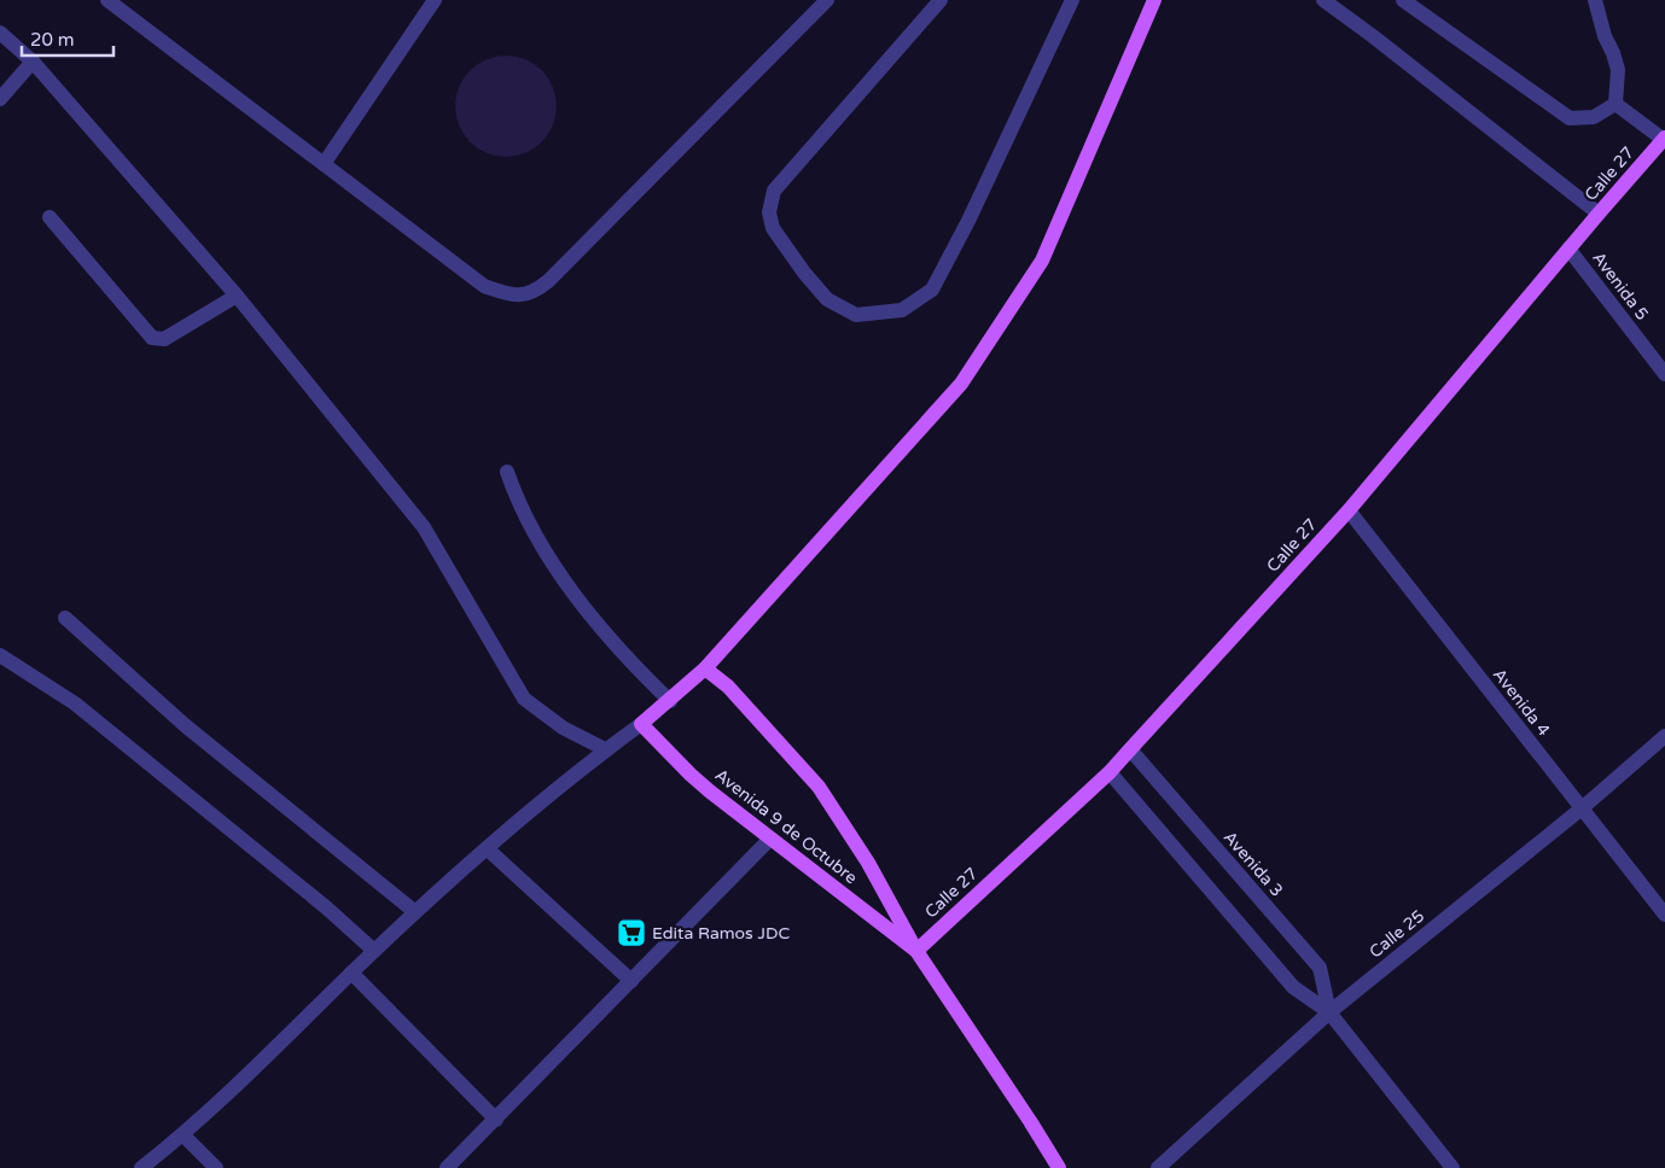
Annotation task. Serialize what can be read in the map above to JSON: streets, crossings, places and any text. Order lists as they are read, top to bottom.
{
  "streets": {
    "main road": ["Calle 27", "Avenida 9 de Octubre"],
    "street": [
      "Avenida 5",
      "Avenida 4",
      "Avenida 3",
      "Calle 25"
    ]
  },
  "crossings": [
    ["Calle 27", "Avenida 5"],
    ["Calle 27", "Avenida 4"],
    ["Calle 27", "Avenida 9 de Octubre"],
    ["Calle 27", "Avenida 3"],
    ["Avenida 4", "Calle 25"],
    ["Avenida 3", "Calle 25"]
  ],
  "places": {
    "supermarket": ["Edita Ramos JDC"]
  },
  "scale_bar": "20 m"
}
